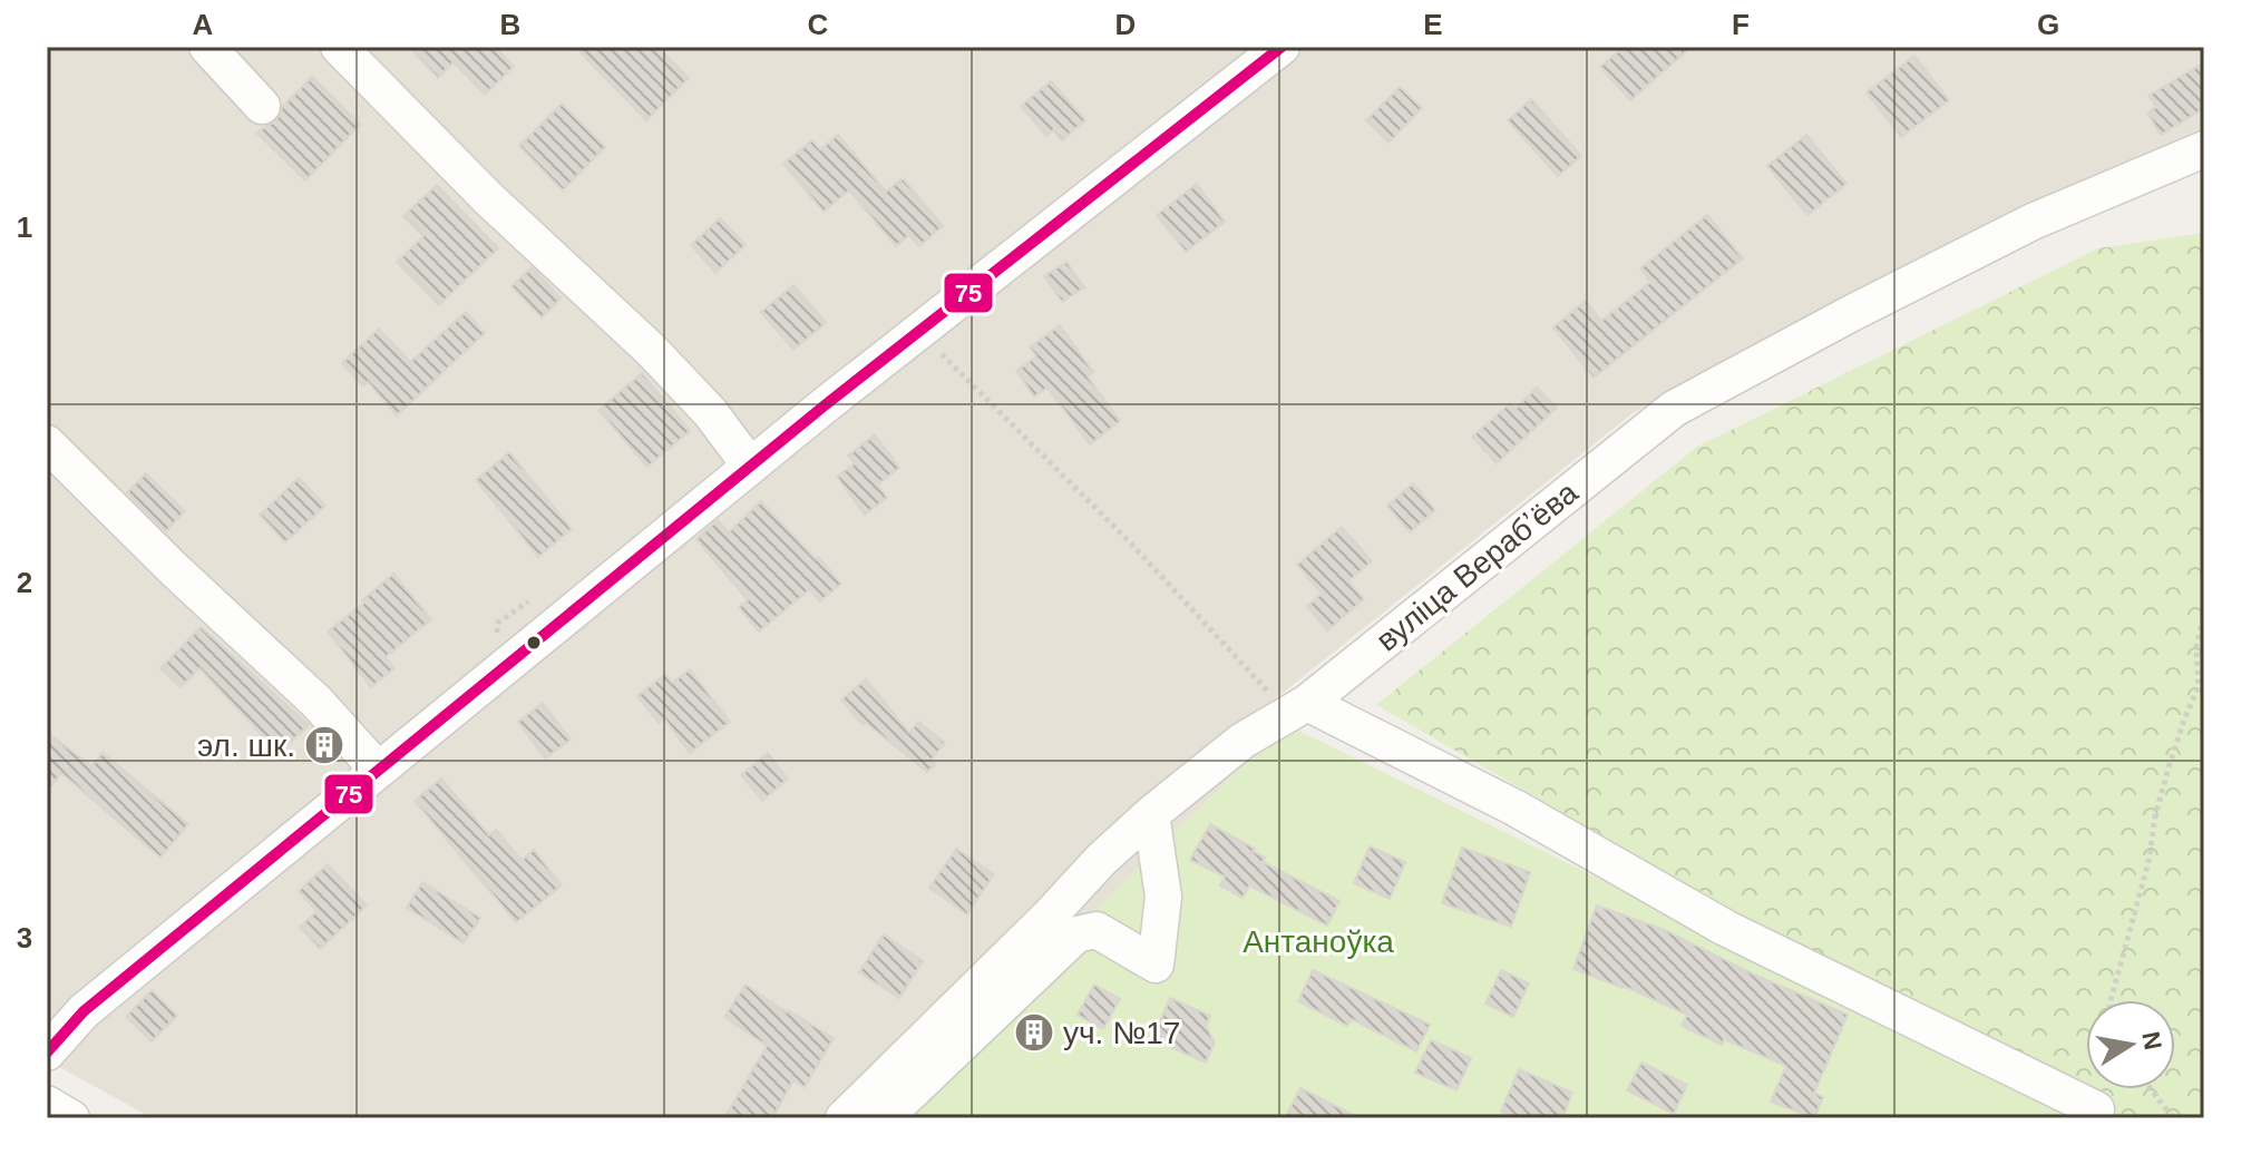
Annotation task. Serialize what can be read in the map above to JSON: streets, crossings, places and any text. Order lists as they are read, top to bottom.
{
  "streets": {
    "street": ["вуліца Верабʼёва"]
  },
  "parks": ["Антаноўка"],
  "places": {
    "building": ["эл. шк.", "уч. №17"]
  },
  "lines": ["transit line 75"],
  "north": "right",
  "grid": {
    "columns": [
      "A",
      "B",
      "C",
      "D",
      "E",
      "F",
      "G"
    ],
    "rows": ["1", "2", "3"]
  }
}
